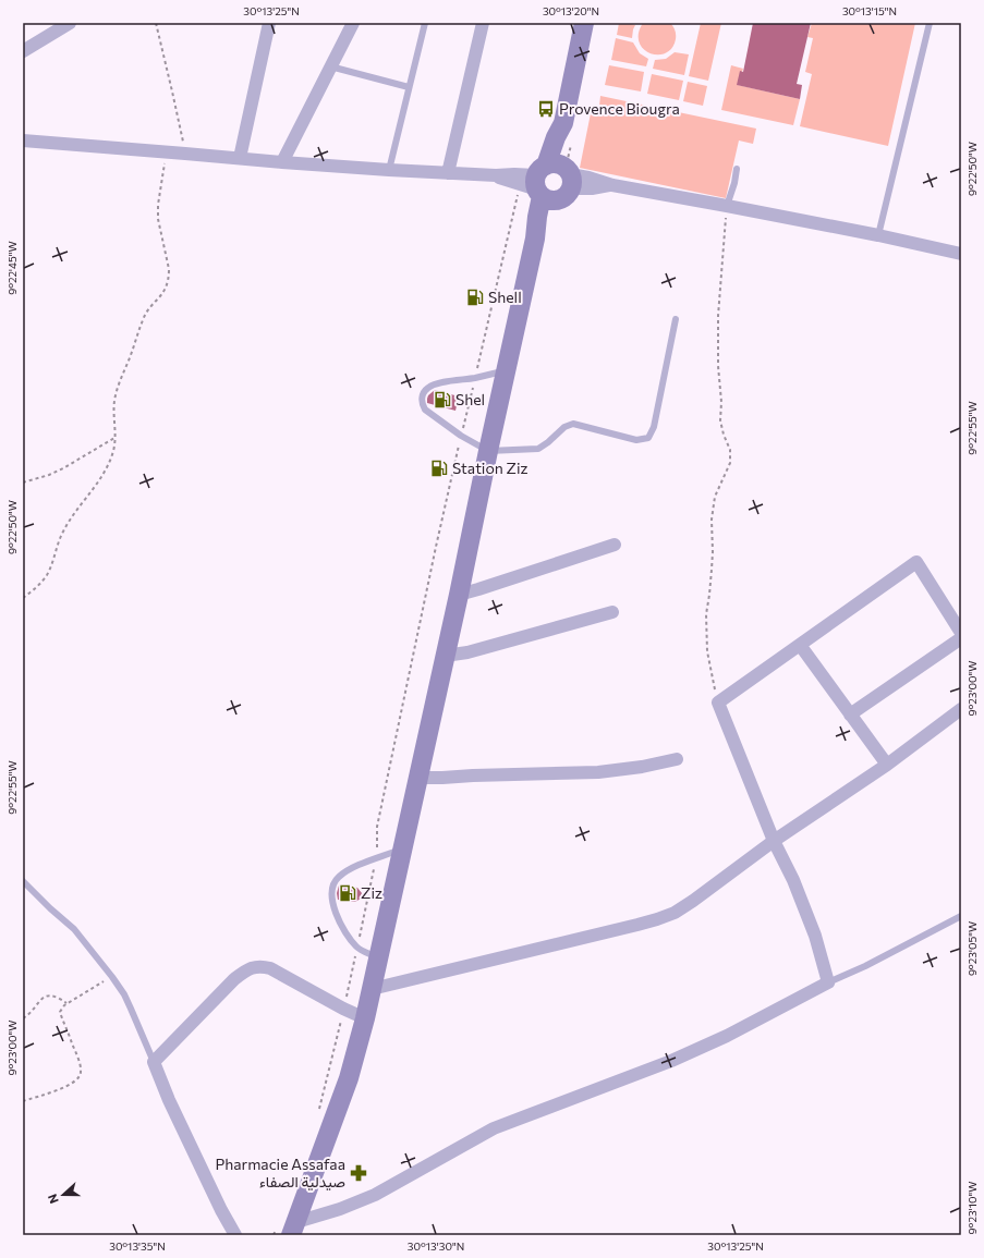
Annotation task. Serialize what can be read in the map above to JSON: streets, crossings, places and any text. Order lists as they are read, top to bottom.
{
  "places": {
    "bus stop": ["Provence Biougra"],
    "fuel station": [
      "Shell",
      "Shel",
      "Station Ziz",
      "Ziz"
    ],
    "pharmacy": ["Pharmacie Assafaa صيدلية الصفاء"]
  },
  "north": "left",
  "coordinates": [
    "30°13'25\"N",
    "30°13'20\"N",
    "30°13'15\"N",
    "9°22'50\"W",
    "9°22'45\"W",
    "9°22'55\"W",
    "9°23'00\"W",
    "9°23'05\"W",
    "9°23'10\"W",
    "30°13'35\"N",
    "30°13'30\"N"
  ]
}
